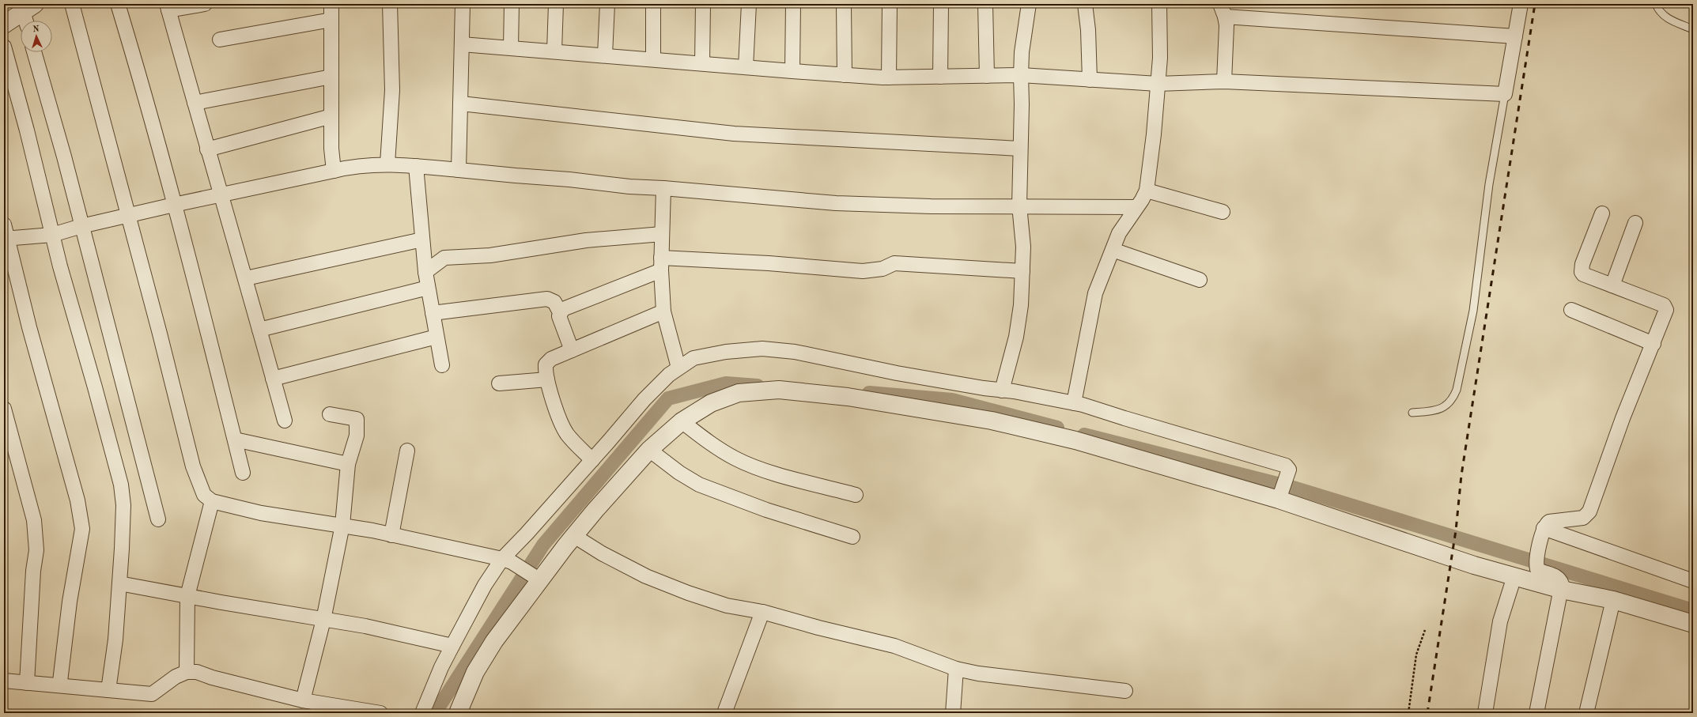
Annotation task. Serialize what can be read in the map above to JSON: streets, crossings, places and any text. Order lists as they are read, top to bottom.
{
  "north": "top"
}
